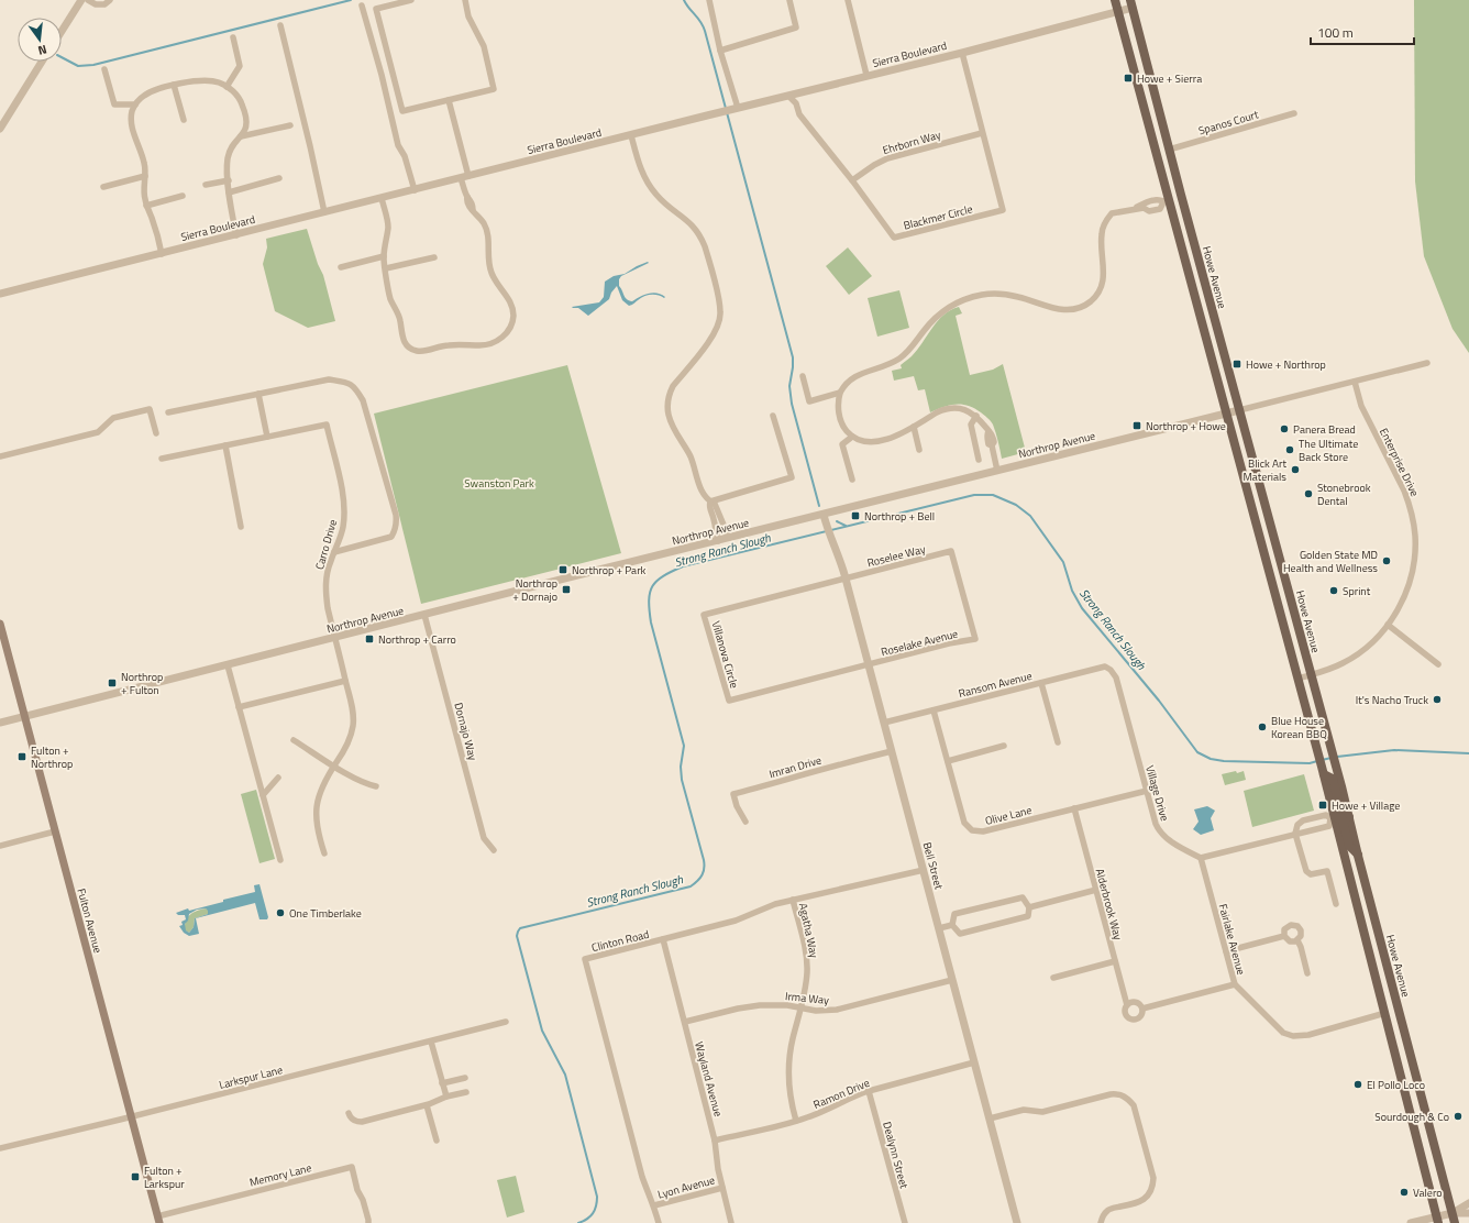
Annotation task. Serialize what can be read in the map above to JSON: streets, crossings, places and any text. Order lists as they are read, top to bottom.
{
  "streets": {
    "main road": ["Howe Avenue", "Fulton Avenue"],
    "street": [
      "Sierra Boulevard",
      "Spanos Court",
      "Ehrborn Way",
      "Blackmer Circle",
      "Northrop Avenue",
      "Enterprise Drive",
      "Carro Drive",
      "Roselee Way",
      "Roselake Avenue",
      "Villanova Circle",
      "Ransom Avenue",
      "Dornajo Way",
      "Imran Drive",
      "Village Drive",
      "Olive Lane",
      "Bell Street",
      "Alderbrook Way",
      "Agatha Way",
      "Fairlake Avenue",
      "Clinton Road",
      "Irma Way",
      "Larkspur Lane",
      "Wayland Avenue",
      "Ramon Drive",
      "Dealynn Street",
      "Memory Lane",
      "Lyon Avenue"
    ]
  },
  "crossings": [
    ["Sierra Boulevard", "Blackmer Circle"],
    ["Sierra Boulevard", "Howe Avenue"],
    ["Spanos Court", "Howe Avenue"],
    ["Ehrborn Way", "Blackmer Circle"],
    ["Howe Avenue", "Northrop Avenue"],
    ["Howe Avenue", "Enterprise Drive"],
    ["Northrop Avenue", "Enterprise Drive"],
    ["Northrop Avenue", "Carro Drive"],
    ["Northrop Avenue", "Dornajo Way"],
    ["Northrop Avenue", "Bell Street"],
    ["Northrop Avenue", "Fulton Avenue"],
    ["Roselee Way", "Roselake Avenue"],
    ["Roselee Way", "Villanova Circle"],
    ["Roselee Way", "Bell Street"],
    ["Roselake Avenue", "Villanova Circle"],
    ["Roselake Avenue", "Bell Street"],
    ["Villanova Circle", "Bell Street"],
    ["Ransom Avenue", "Village Drive"],
    ["Ransom Avenue", "Olive Lane"],
    ["Ransom Avenue", "Bell Street"],
    ["Imran Drive", "Bell Street"],
    ["Village Drive", "Olive Lane"],
    ["Village Drive", "Fairlake Avenue"],
    ["Olive Lane", "Alderbrook Way"],
    ["Bell Street", "Clinton Road"],
    ["Bell Street", "Irma Way"],
    ["Bell Street", "Ramon Drive"],
    ["Alderbrook Way", "Fairlake Avenue"],
    ["Fulton Avenue", "Larkspur Lane"],
    ["Fulton Avenue", "Memory Lane"],
    ["Agatha Way", "Clinton Road"],
    ["Agatha Way", "Irma Way"],
    ["Agatha Way", "Ramon Drive"],
    ["Clinton Road", "Wayland Avenue"],
    ["Clinton Road", "Lyon Avenue"],
    ["Irma Way", "Wayland Avenue"],
    ["Wayland Avenue", "Ramon Drive"],
    ["Wayland Avenue", "Lyon Avenue"],
    ["Ramon Drive", "Dealynn Street"]
  ],
  "water": ["Strong Ranch Slough"],
  "parks": ["Swanston Park"],
  "places": {
    "transit": [
      "Howe + Sierra",
      "Howe + Northrop",
      "Northrop + Howe",
      "Northrop + Bell",
      "Northrop + Park",
      "Northrop + Dornajo",
      "Northrop + Carro",
      "Northrop + Fulton",
      "Fulton + Northrop",
      "Howe + Village",
      "Fulton + Larkspur"
    ],
    "other": [
      "Panera Bread",
      "The Ultimate Back Store",
      "Blick Art Materials",
      "Stonebrook Dental",
      "Golden State MD Health and Wellness",
      "Sprint",
      "It's Nacho Truck",
      "Blue House Korean BBQ",
      "One Timberlake",
      "El Pollo Loco",
      "Sourdough & Co",
      "Valero"
    ]
  },
  "scale_bar": "100 m",
  "north": "bottom"
}
